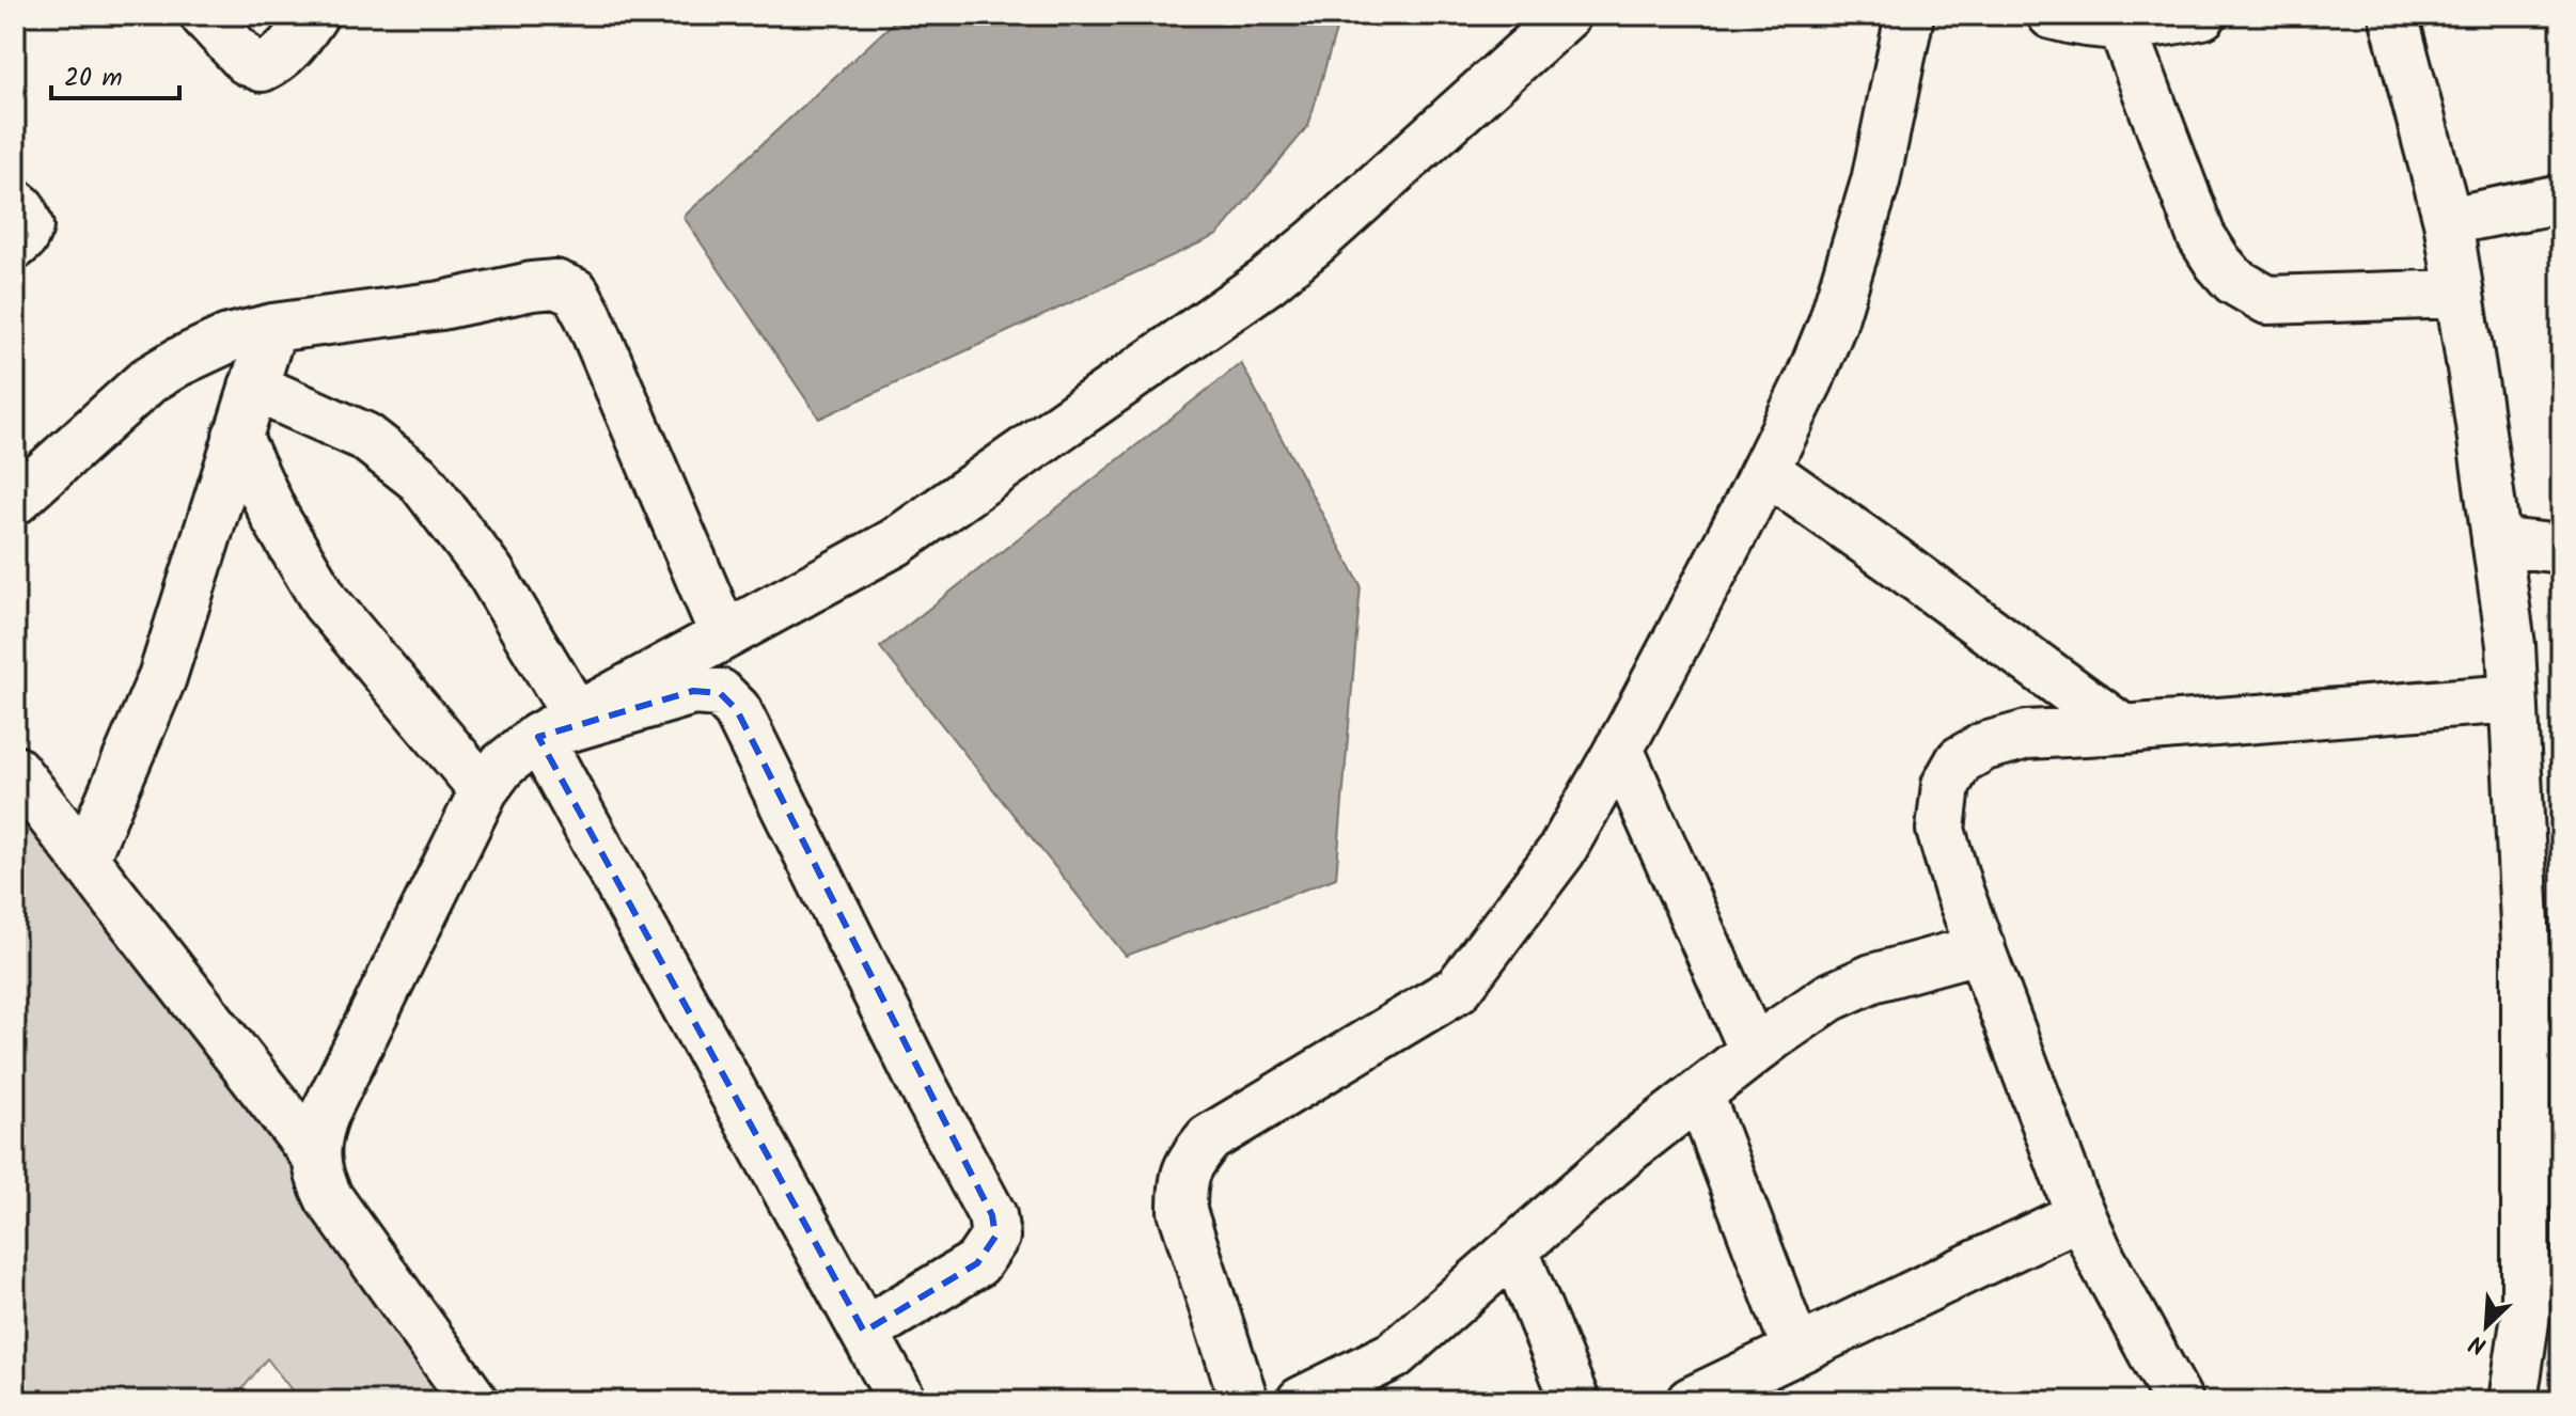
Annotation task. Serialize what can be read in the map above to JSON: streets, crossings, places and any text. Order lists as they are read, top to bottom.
{
  "scale_bar": "20 m",
  "north": "bottom left"
}
